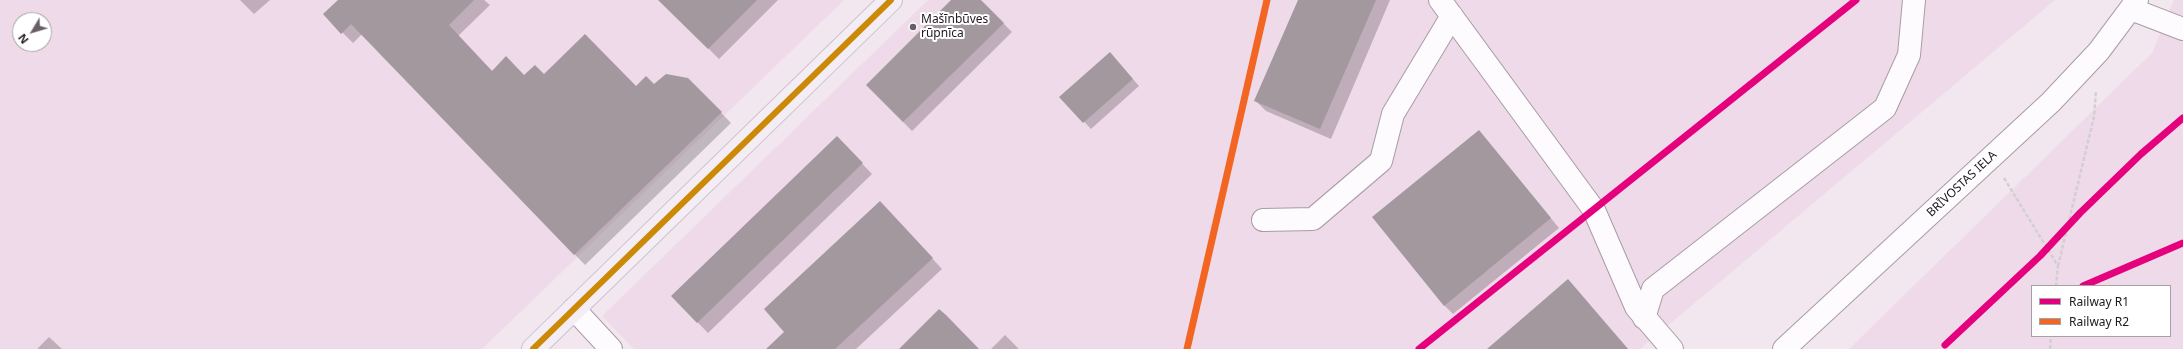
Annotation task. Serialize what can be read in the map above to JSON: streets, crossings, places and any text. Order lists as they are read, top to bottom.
{
  "streets": {
    "street": ["BRĪVOSTAS IELA"]
  },
  "places": ["Mašīnbūves rūpnīca"],
  "lines": ["rail line R1", "rail line R2"],
  "legend": ["Railway R1", "Railway R2"],
  "north": "bottom left"
}
